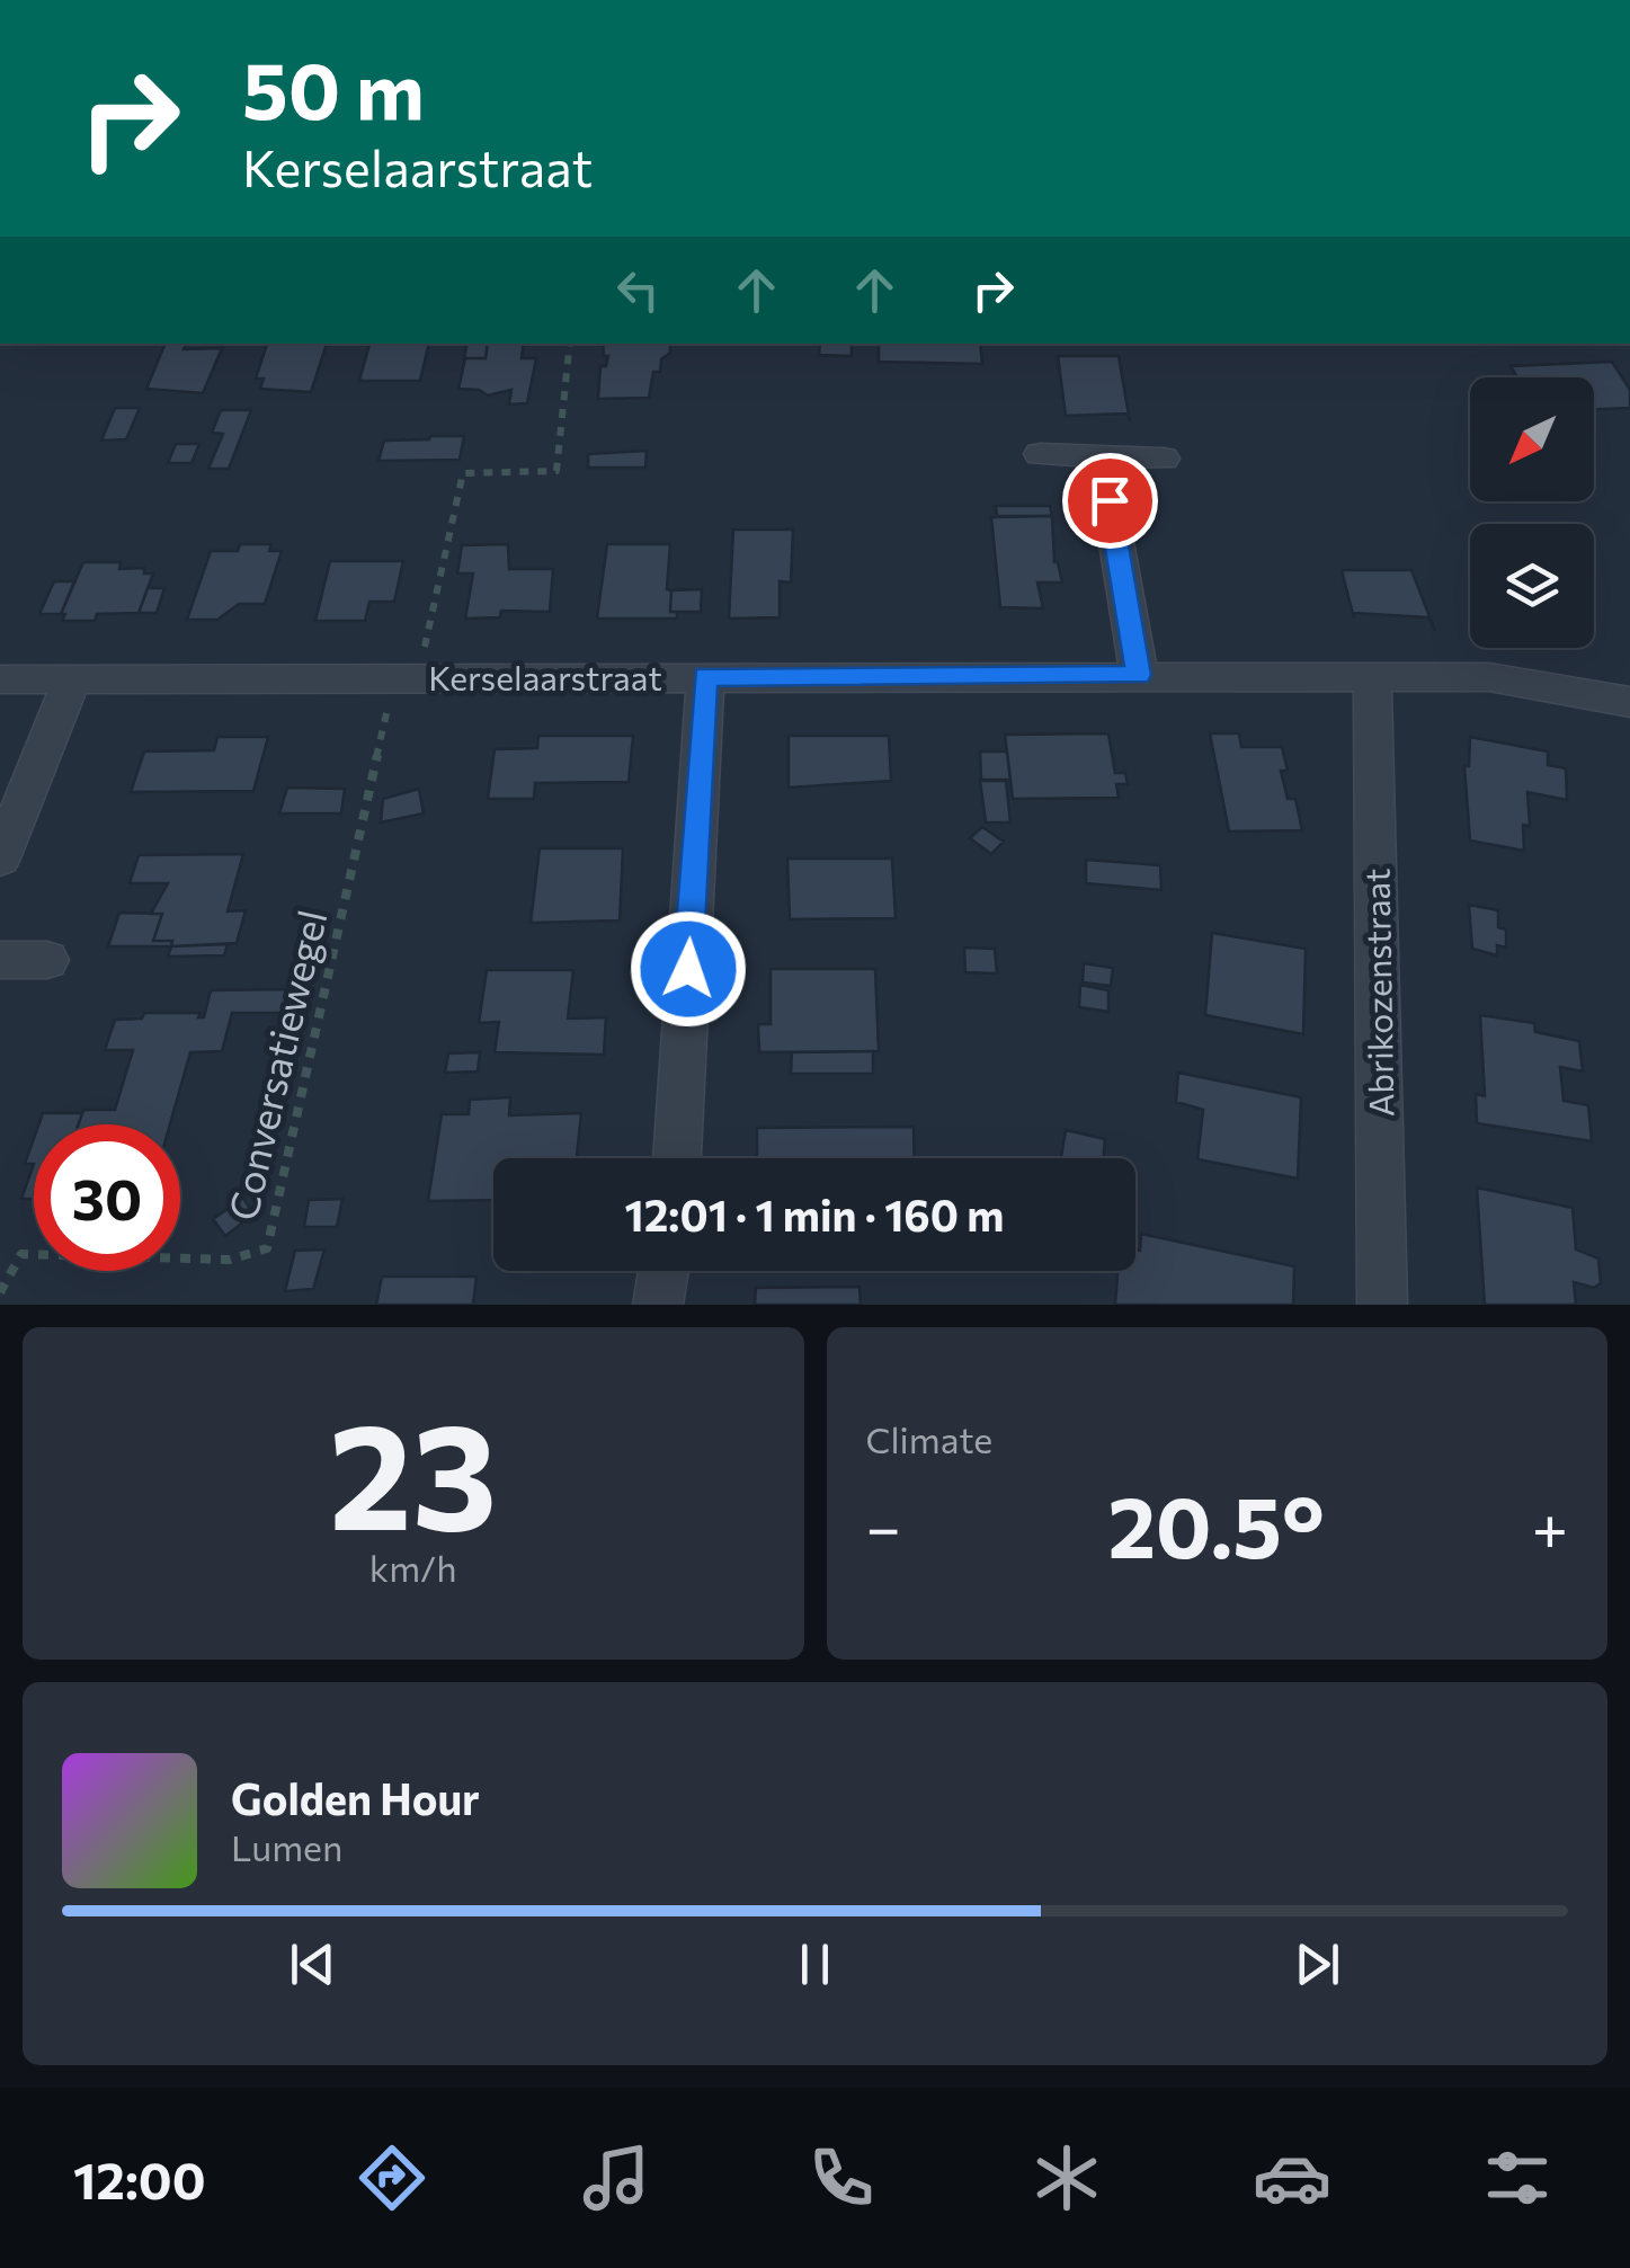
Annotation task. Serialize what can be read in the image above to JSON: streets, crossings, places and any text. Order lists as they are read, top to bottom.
{
  "streets": {
    "street": ["Kerselaarstraat", "Abrikozenstraat"],
    "path": ["Conversatiewegel"]
  },
  "crossings": [
    ["Kerselaarstraat", "Abrikozenstraat"],
    ["Kerselaarstraat", "Conversatiewegel"]
  ],
  "north": "bottom left",
  "page": {
    "turn": ["50 m", "Kerselaarstraat"],
    "limit": "30",
    "trip": "12:01 · 1 min · 160 m",
    "tile": [
      ["23", "km/h"],
      "Climate"
    ],
    "heat": ["−", "20.5°", "+"],
    "song": ["Golden Hour", "Lumen"],
    "tabs": "12:00"
  }
}
